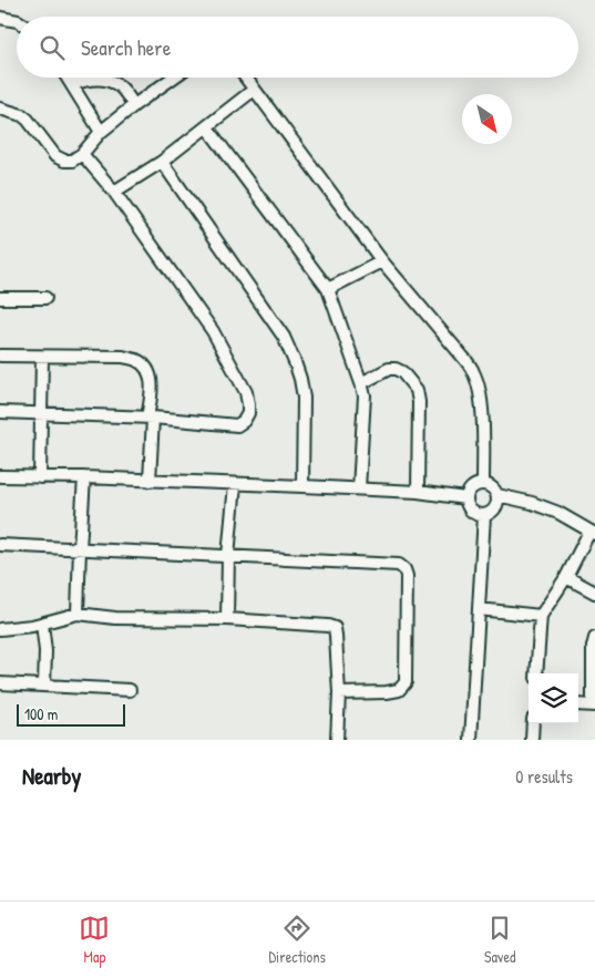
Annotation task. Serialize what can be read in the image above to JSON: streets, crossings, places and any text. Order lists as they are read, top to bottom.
{
  "scale_bar": "100 m",
  "north": "bottom right",
  "page": {
    "search": "Search here",
    "scale": "100 m",
    "heading": ["Nearby", "0 results"],
    "nav": ["Map", "Directions", "Saved"]
  }
}
